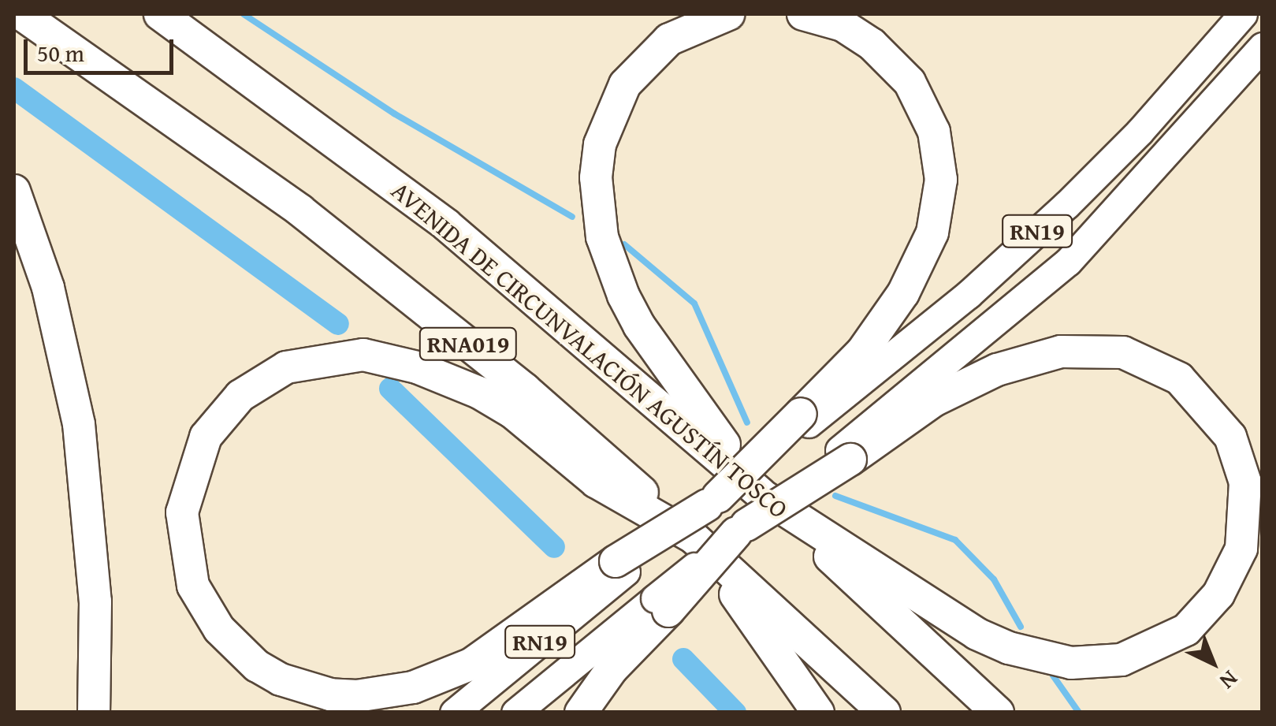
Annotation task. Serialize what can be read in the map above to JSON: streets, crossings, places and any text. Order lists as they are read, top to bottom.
{
  "streets": {
    "highway": ["RNA019", "AVENIDA DE CIRCUNVALACIÓN AGUSTÍN TOSCO"],
    "main road": ["RN19"]
  },
  "scale_bar": "50 m",
  "north": "bottom right"
}
